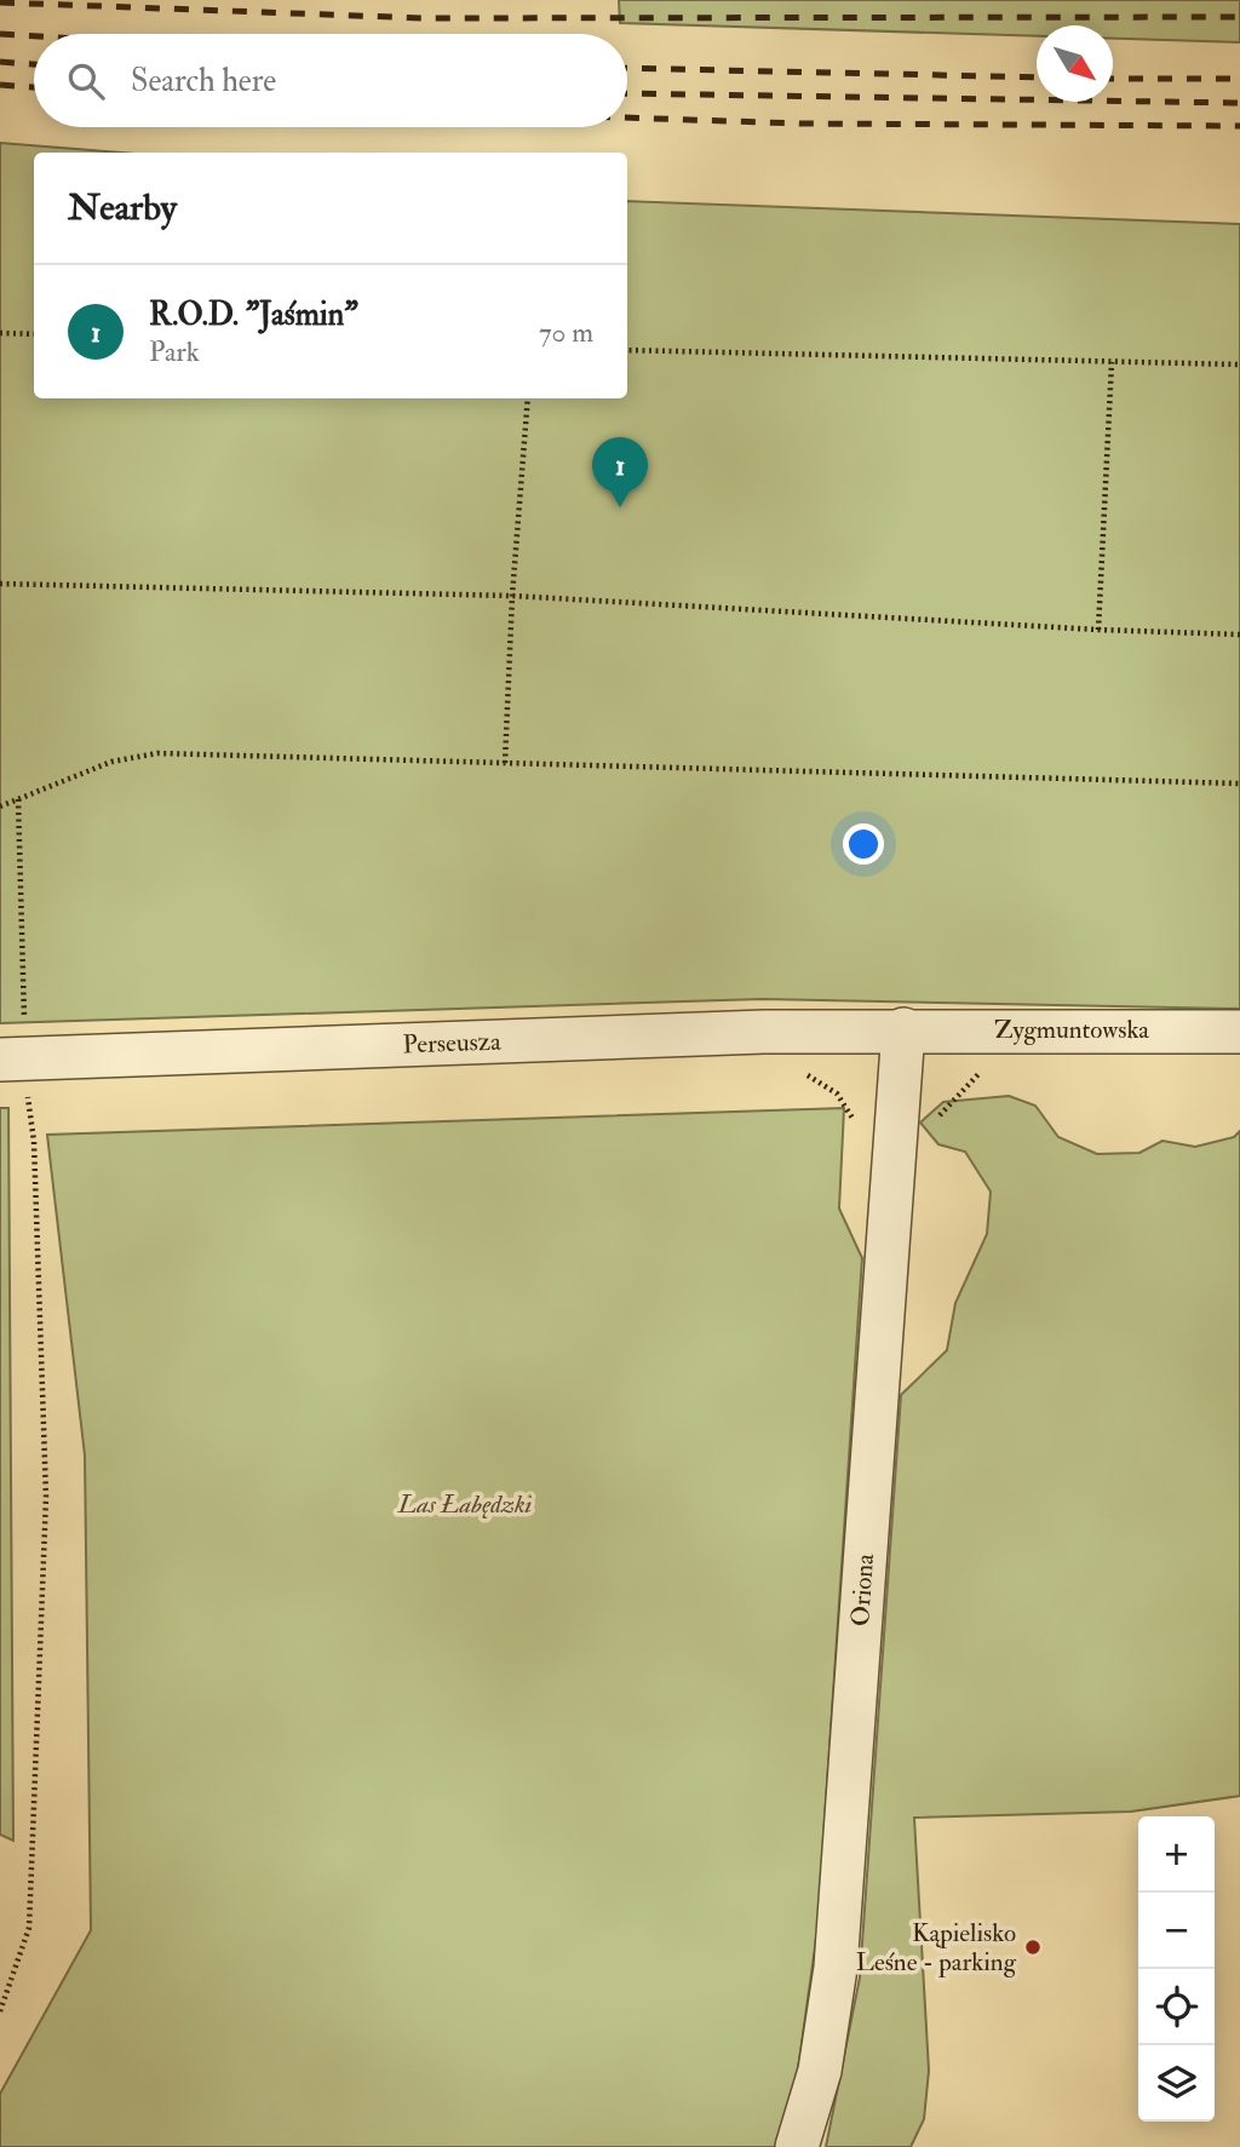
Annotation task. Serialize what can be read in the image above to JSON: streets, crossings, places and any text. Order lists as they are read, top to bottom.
{
  "streets": {
    "street": ["Zygmuntowska", "Perseusza", "Oriona"]
  },
  "crossings": [
    ["Zygmuntowska", "Perseusza"],
    ["Zygmuntowska", "Oriona"],
    ["Perseusza", "Oriona"]
  ],
  "parks": ["Las Łabędzki"],
  "places": ["Kąpielisko Leśne - parking"],
  "north": "bottom right",
  "page": {
    "search": "Search here",
    "heading": "Nearby",
    "list": [
      {
        "mark": "1",
        "name": "R.O.D. \"Jaśmin\"",
        "note": "Park",
        "value": "70 m"
      }
    ],
    "pins": "1",
    "map_buttons": ["+", "−"]
  }
}
